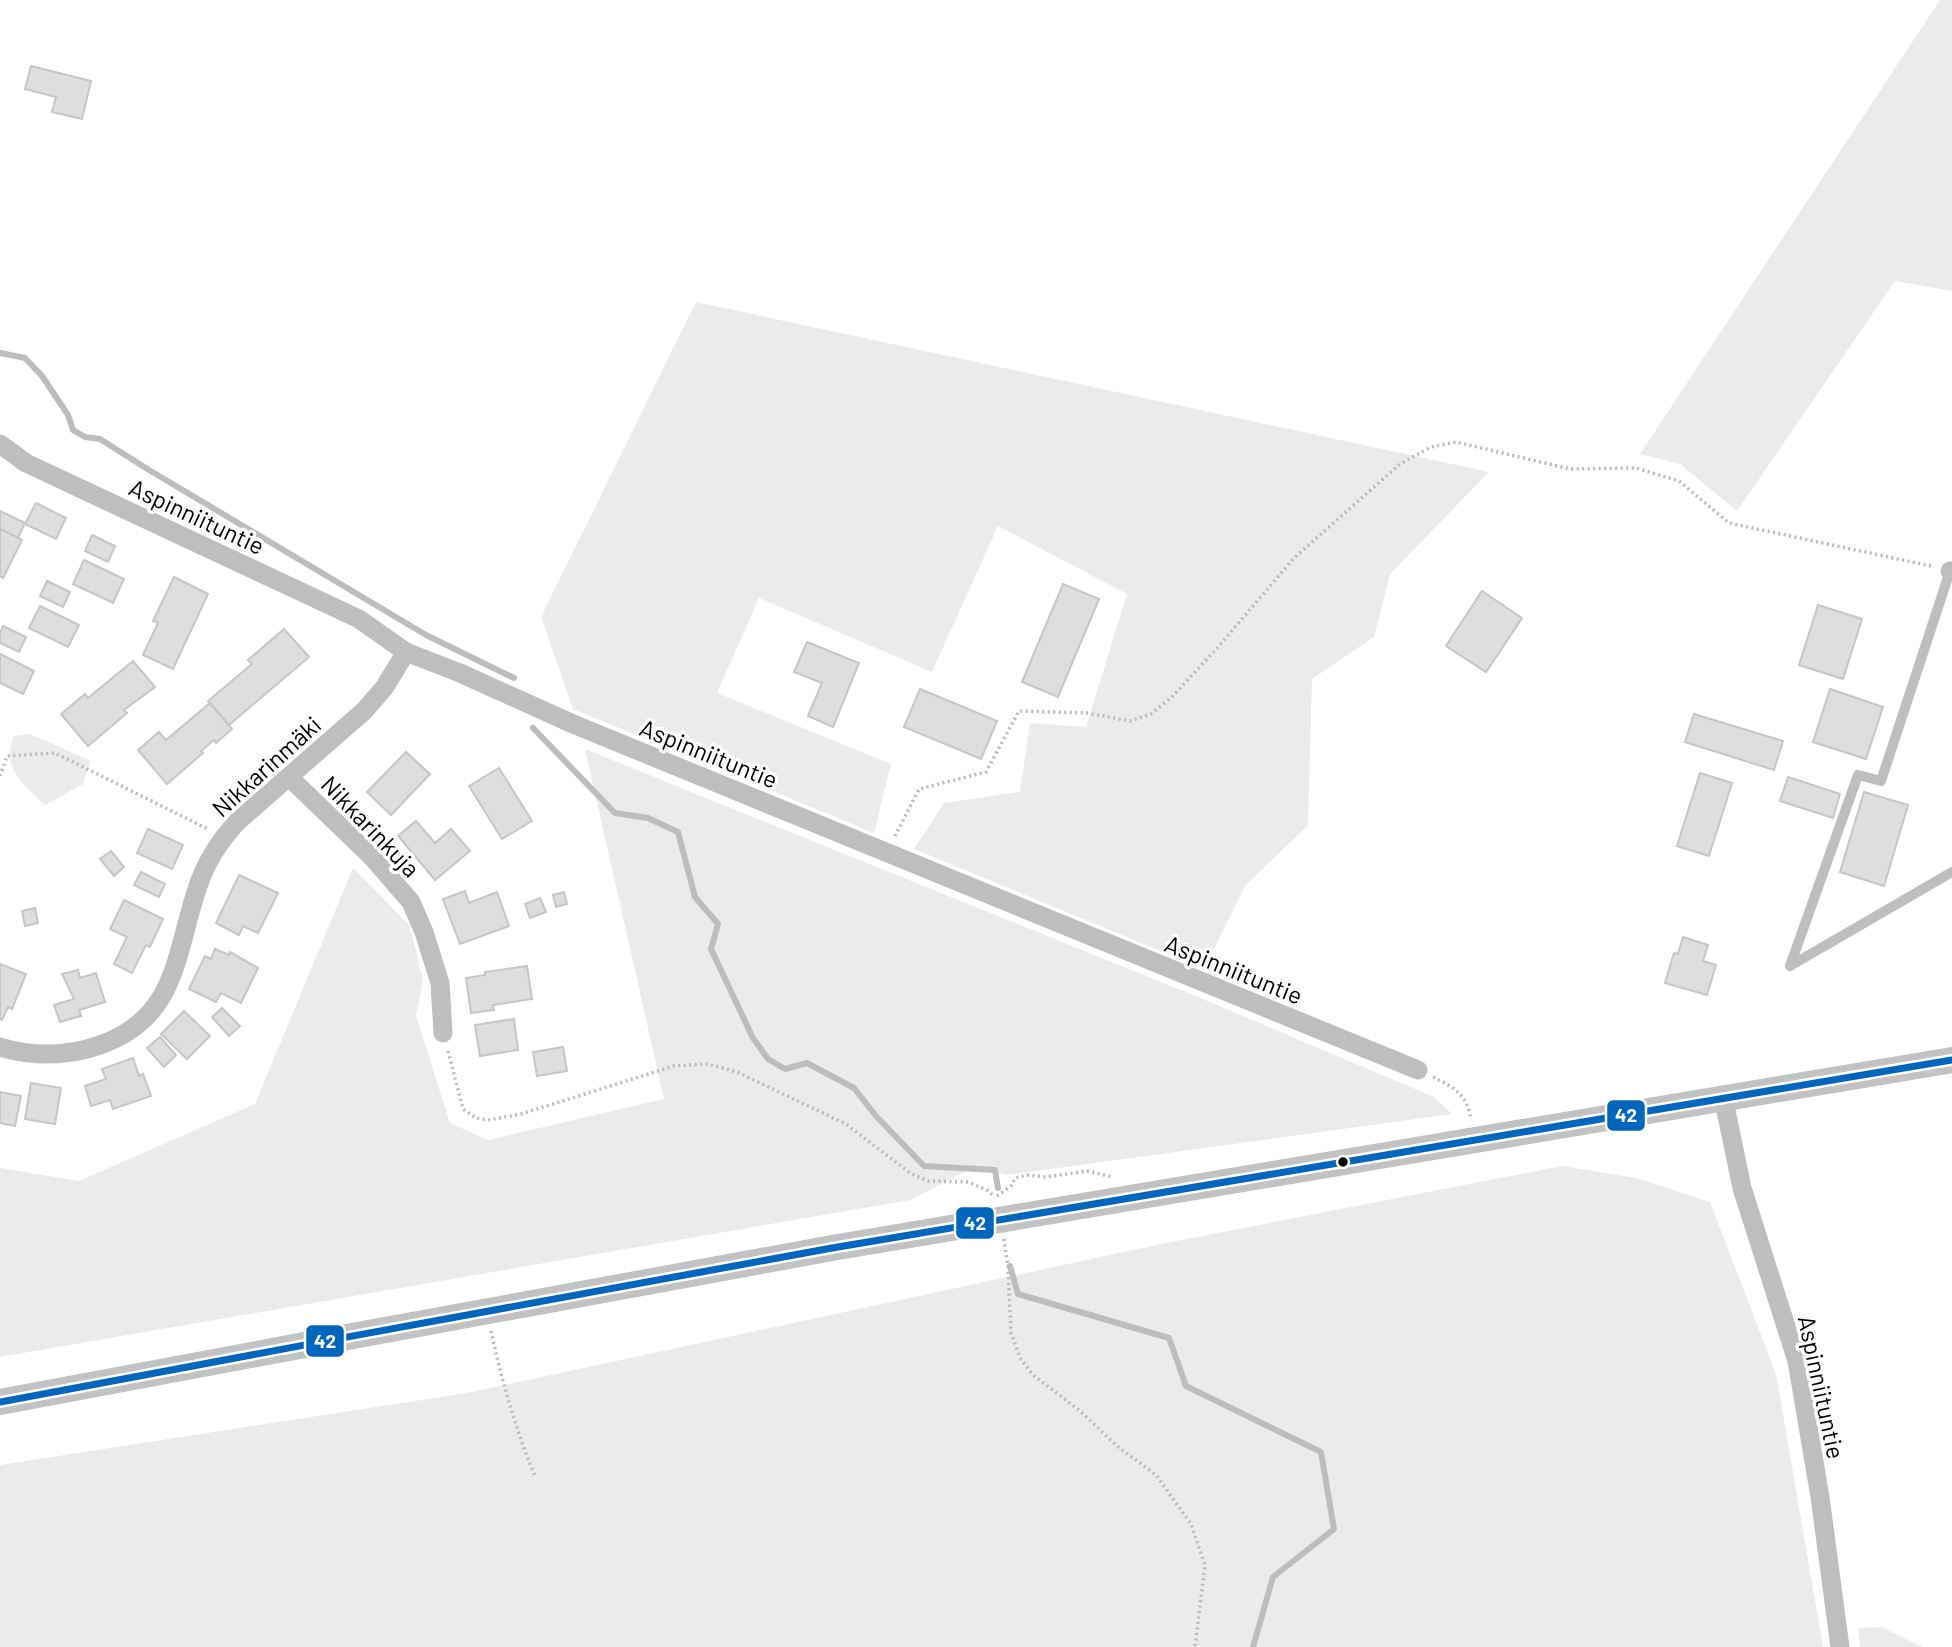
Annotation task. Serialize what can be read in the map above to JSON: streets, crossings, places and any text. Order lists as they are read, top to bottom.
{
  "streets": {
    "street": ["Aspinniituntie", "Nikkarinmäki", "Nikkarinkuja"]
  },
  "crossings": [
    ["Aspinniituntie", "Nikkarinmäki"],
    ["Nikkarinmäki", "Nikkarinkuja"]
  ],
  "lines": ["transit line 42"]
}
